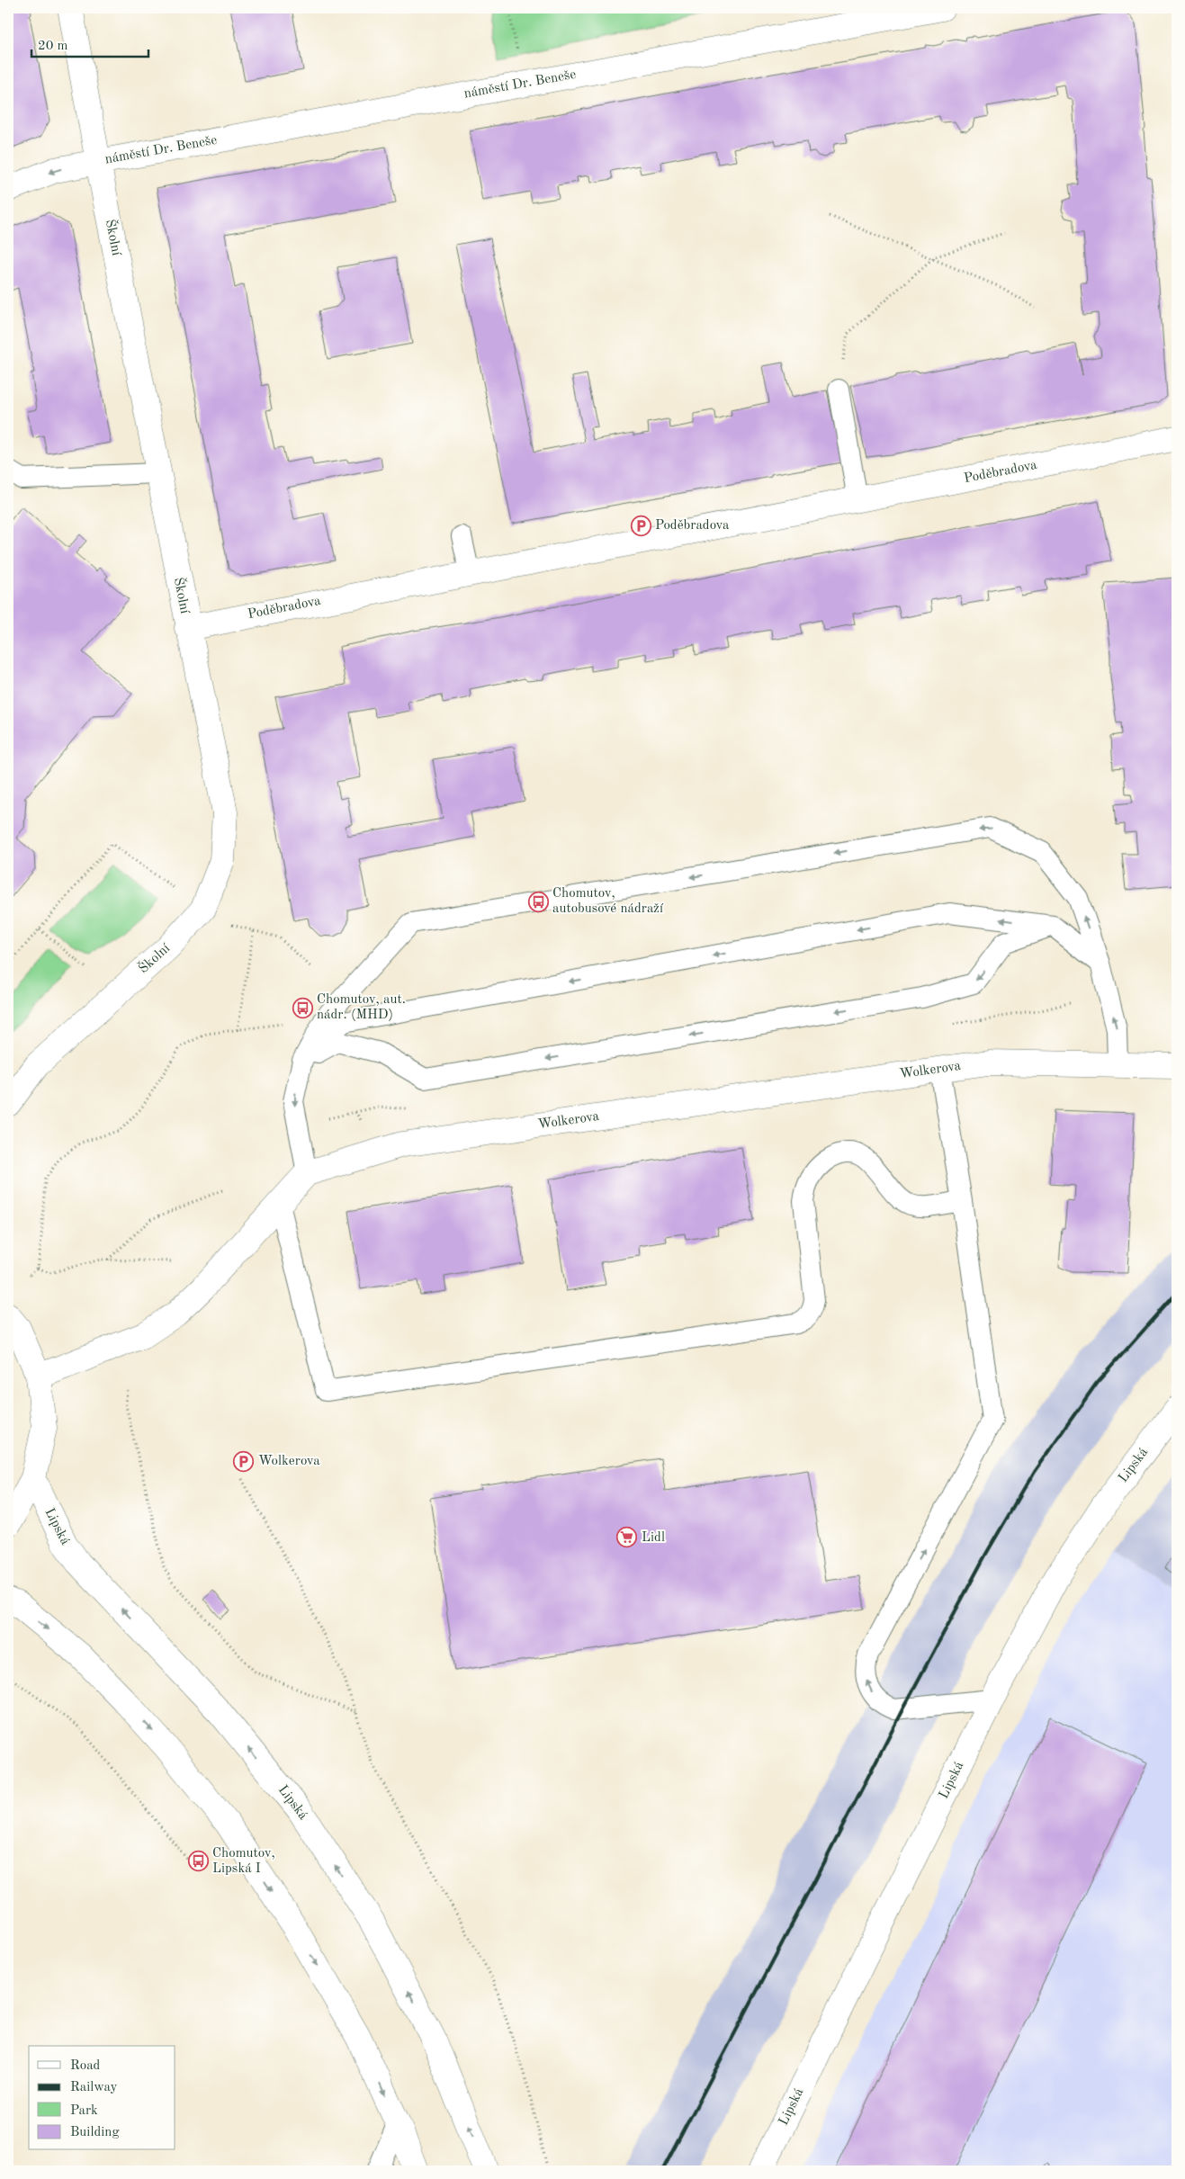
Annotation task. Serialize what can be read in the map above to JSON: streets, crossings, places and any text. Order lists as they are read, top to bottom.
{
  "streets": {
    "street": [
      "náměstí Dr. Beneše",
      "Školní",
      "Poděbradova",
      "Wolkerova",
      "Lipská"
    ]
  },
  "crossings": [
    ["náměstí Dr. Beneše", "Školní"],
    ["Školní", "Poděbradova"]
  ],
  "places": {
    "parking": ["Poděbradova", "Wolkerova"],
    "bus stop": ["Chomutov, autobusové nádraží", "Chomutov, aut. nádr. (MHD)", "Chomutov, Lipská I"],
    "supermarket": ["Lidl"]
  },
  "legend": [
    "Road",
    "Railway",
    "Park",
    "Building"
  ],
  "scale_bar": "20 m"
}
